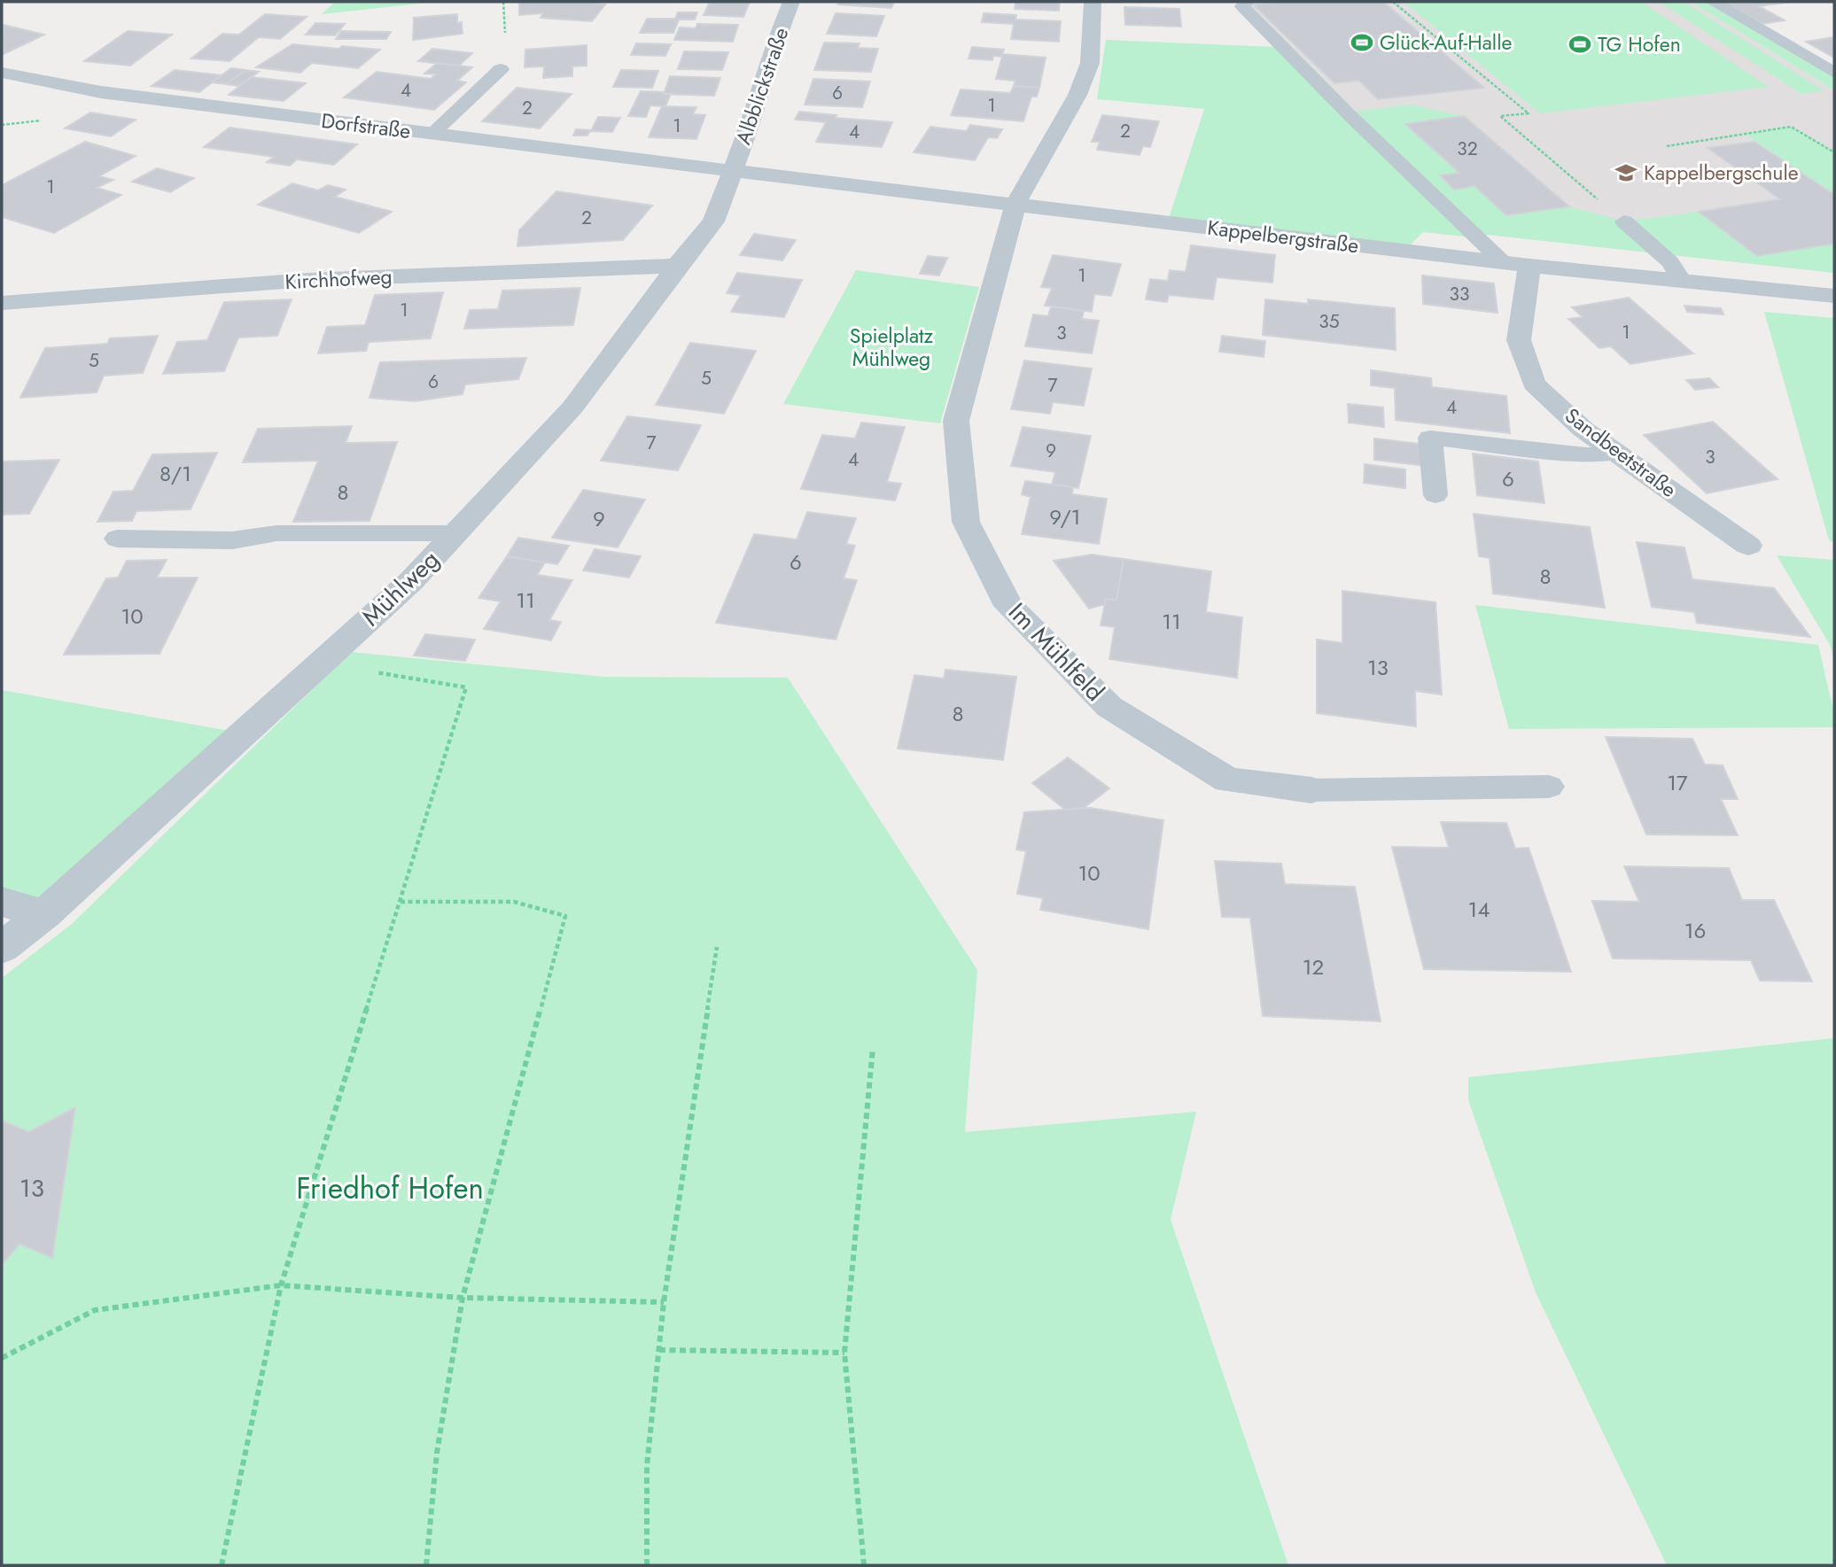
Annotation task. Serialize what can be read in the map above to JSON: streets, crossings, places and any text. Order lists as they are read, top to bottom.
{
  "streets": {
    "street": [
      "Albblickstraße",
      "Dorfstraße",
      "Kappelbergstraße",
      "Kirchhofweg",
      "Sandbeetstraße",
      "Mühlweg",
      "Im Mühlfeld"
    ]
  },
  "crossings": [
    ["Albblickstraße", "Dorfstraße"],
    ["Albblickstraße", "Kappelbergstraße"],
    ["Albblickstraße", "Mühlweg"],
    ["Dorfstraße", "Kappelbergstraße"],
    ["Dorfstraße", "Mühlweg"],
    ["Kappelbergstraße", "Sandbeetstraße"],
    ["Kappelbergstraße", "Mühlweg"],
    ["Kappelbergstraße", "Im Mühlfeld"],
    ["Kirchhofweg", "Mühlweg"]
  ],
  "parks": ["Spielplatz Mühlweg", "Friedhof Hofen"],
  "places": {
    "sports": ["Glück-Auf-Halle", "TG Hofen"],
    "school or university": ["Kappelbergschule"]
  },
  "house_numbers": [
    "4",
    "6",
    "1",
    "2",
    "1",
    "2",
    "4",
    "32",
    "1",
    "2",
    "1",
    "33",
    "1",
    "35",
    "1",
    "3",
    "5",
    "5",
    "6",
    "7",
    "4",
    "7",
    "9",
    "3",
    "4",
    "8/1",
    "6",
    "8",
    "9/1",
    "9",
    "6",
    "8",
    "11",
    "10",
    "11",
    "13",
    "8",
    "17",
    "10",
    "14",
    "16",
    "12",
    "13"
  ]
}
